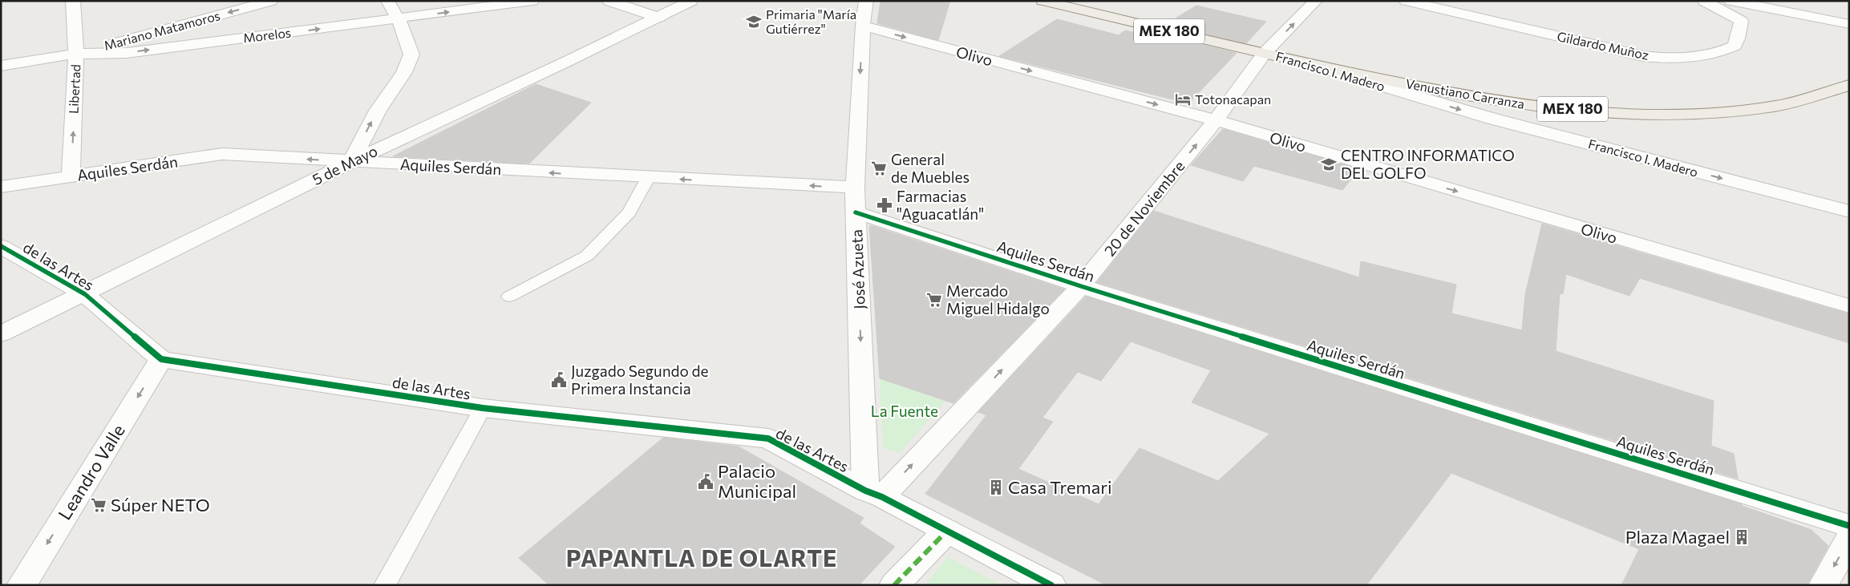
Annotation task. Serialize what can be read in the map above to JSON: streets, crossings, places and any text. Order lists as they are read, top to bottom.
{
  "streets": {
    "main road": ["MEX 180", "Francisco I. Madero", "Venustiano Carranza"],
    "street": [
      "Mariano Matamoros",
      "Morelos",
      "Gildardo Muñoz",
      "Olivo",
      "Libertad",
      "5 de Mayo",
      "Aquiles Serdán",
      "20 de Noviembre",
      "de las Artes",
      "José Azueta",
      "Leandro Valle"
    ]
  },
  "crossings": [
    ["Mariano Matamoros", "Morelos"],
    ["Mariano Matamoros", "Libertad"],
    ["Morelos", "Libertad"],
    ["Olivo", "20 de Noviembre"],
    ["Olivo", "José Azueta"],
    ["Francisco I. Madero", "Venustiano Carranza"],
    ["Francisco I. Madero", "20 de Noviembre"],
    ["Libertad", "Aquiles Serdán"],
    ["5 de Mayo", "Aquiles Serdán"],
    ["5 de Mayo", "de las Artes"],
    ["Aquiles Serdán", "20 de Noviembre"],
    ["Aquiles Serdán", "José Azueta"],
    ["20 de Noviembre", "de las Artes"],
    ["20 de Noviembre", "José Azueta"],
    ["de las Artes", "José Azueta"],
    ["de las Artes", "Leandro Valle"]
  ],
  "one_way": [
    "Mariano Matamoros",
    "Morelos",
    "Olivo",
    "Francisco I. Madero",
    "Libertad",
    "Aquiles Serdán",
    "20 de Noviembre",
    "José Azueta",
    "Leandro Valle"
  ],
  "districts": ["PAPANTLA DE OLARTE"],
  "parks": ["La Fuente"],
  "places": {
    "school or university": ["Primaria \"María Gutiérrez\"", "CENTRO INFORMATICO DEL GOLFO"],
    "hotel": ["Totonacapan"],
    "supermarket": ["General de Muebles", "Mercado Miguel Hidalgo", "Súper NETO"],
    "pharmacy": ["Farmacias \"Aguacatlán\""],
    "public building": ["Juzgado Segundo de Primera Instancia", "Palacio Municipal"],
    "building": ["Casa Tremari", "Plaza Magael"]
  }
}
